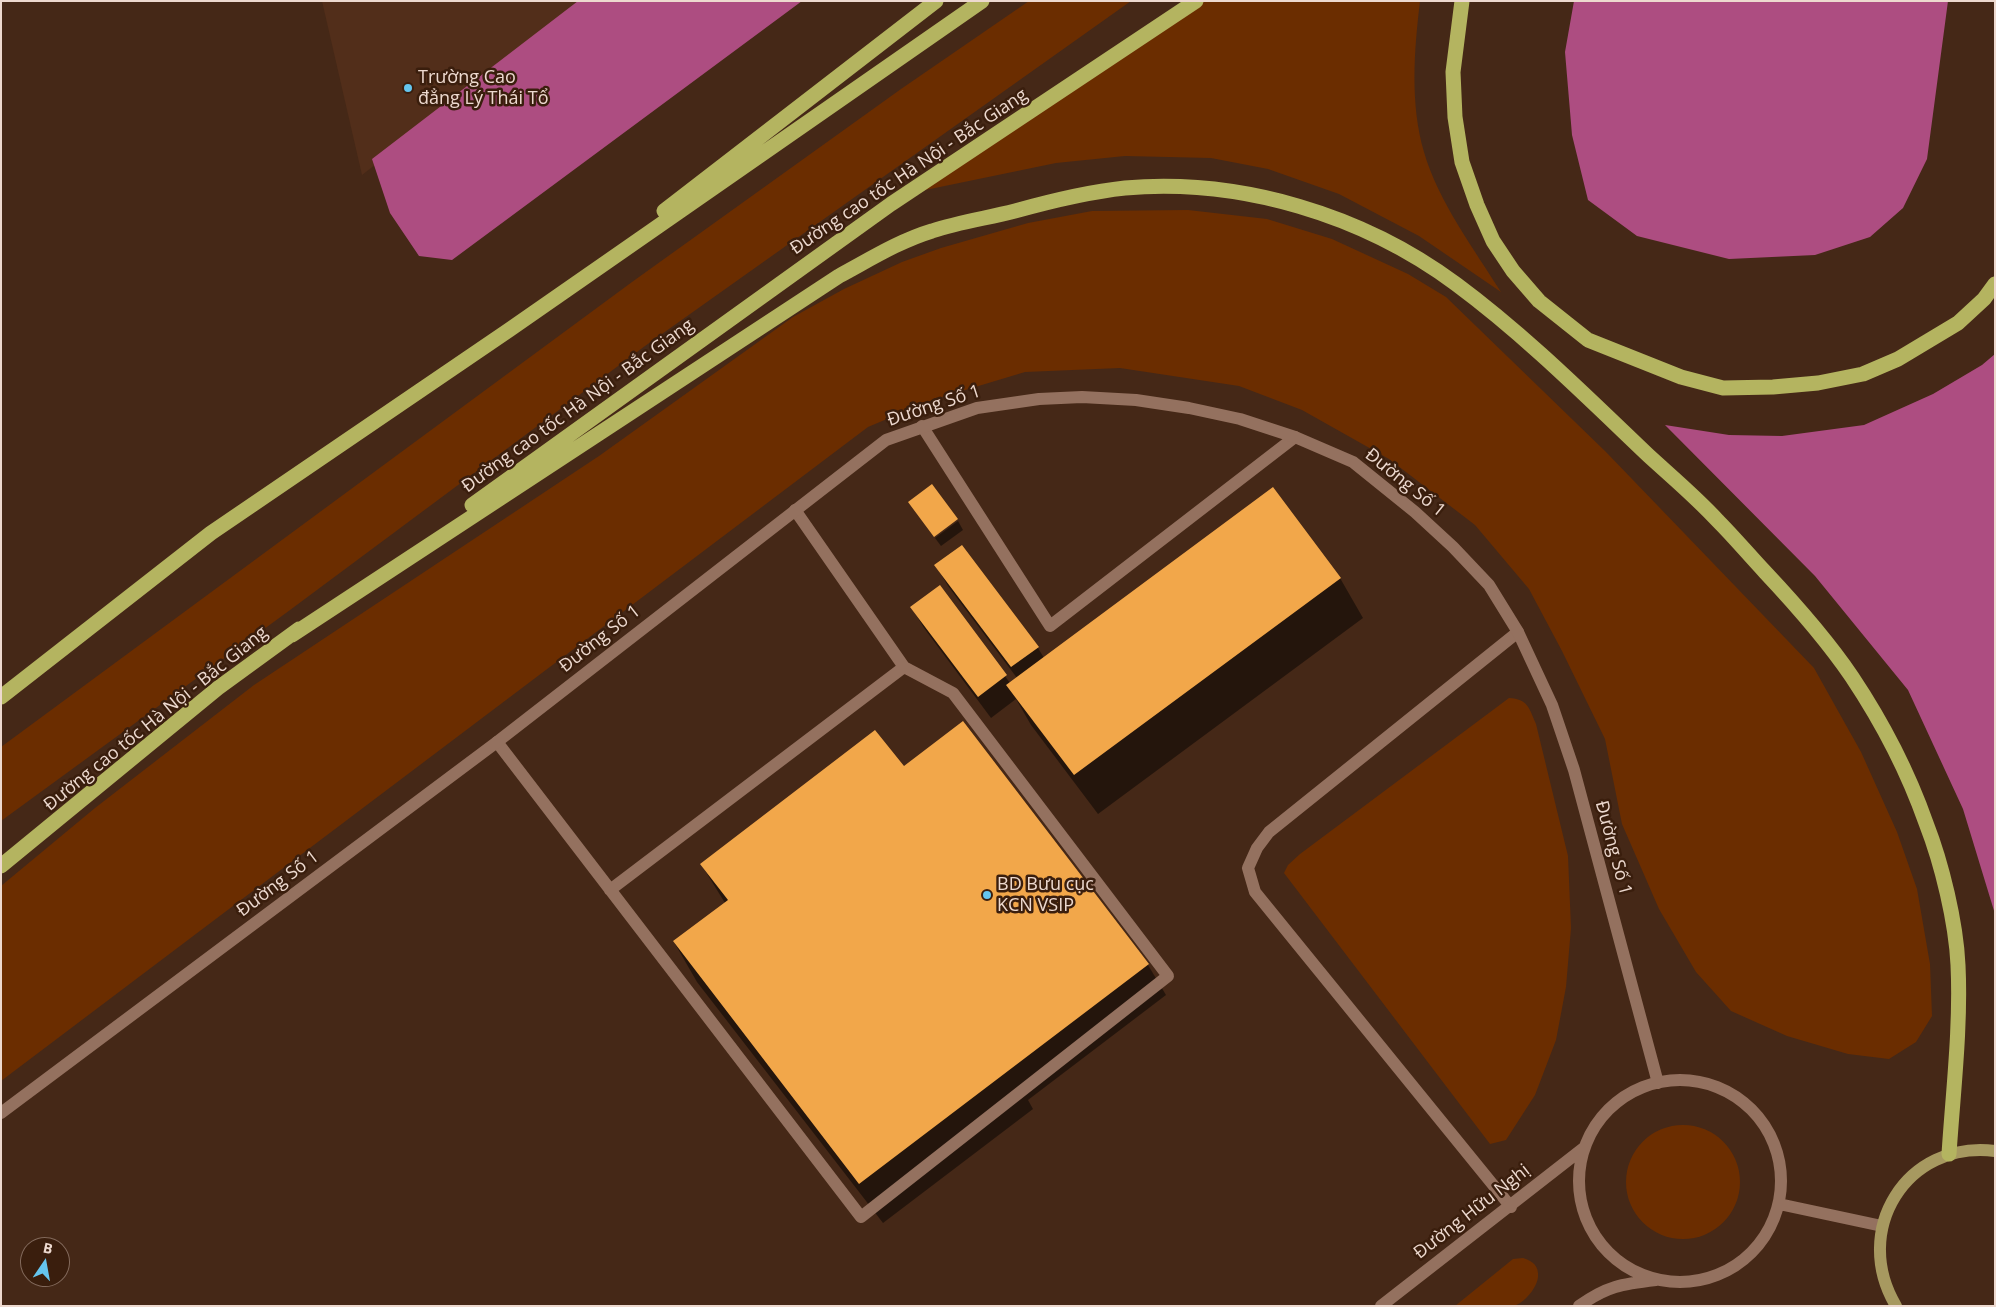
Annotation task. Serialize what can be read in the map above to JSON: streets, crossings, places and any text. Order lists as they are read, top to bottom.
{
  "streets": {
    "highway": ["Đường cao tốc Hà Nội - Bắc Giang"],
    "street": ["Đường Số 1", "Đường Hữu Nghị"]
  },
  "places": ["Trường Cao đẳng Lý Thái Tổ", "BD Bưu cục KCN VSIP"],
  "north": "top"
}
